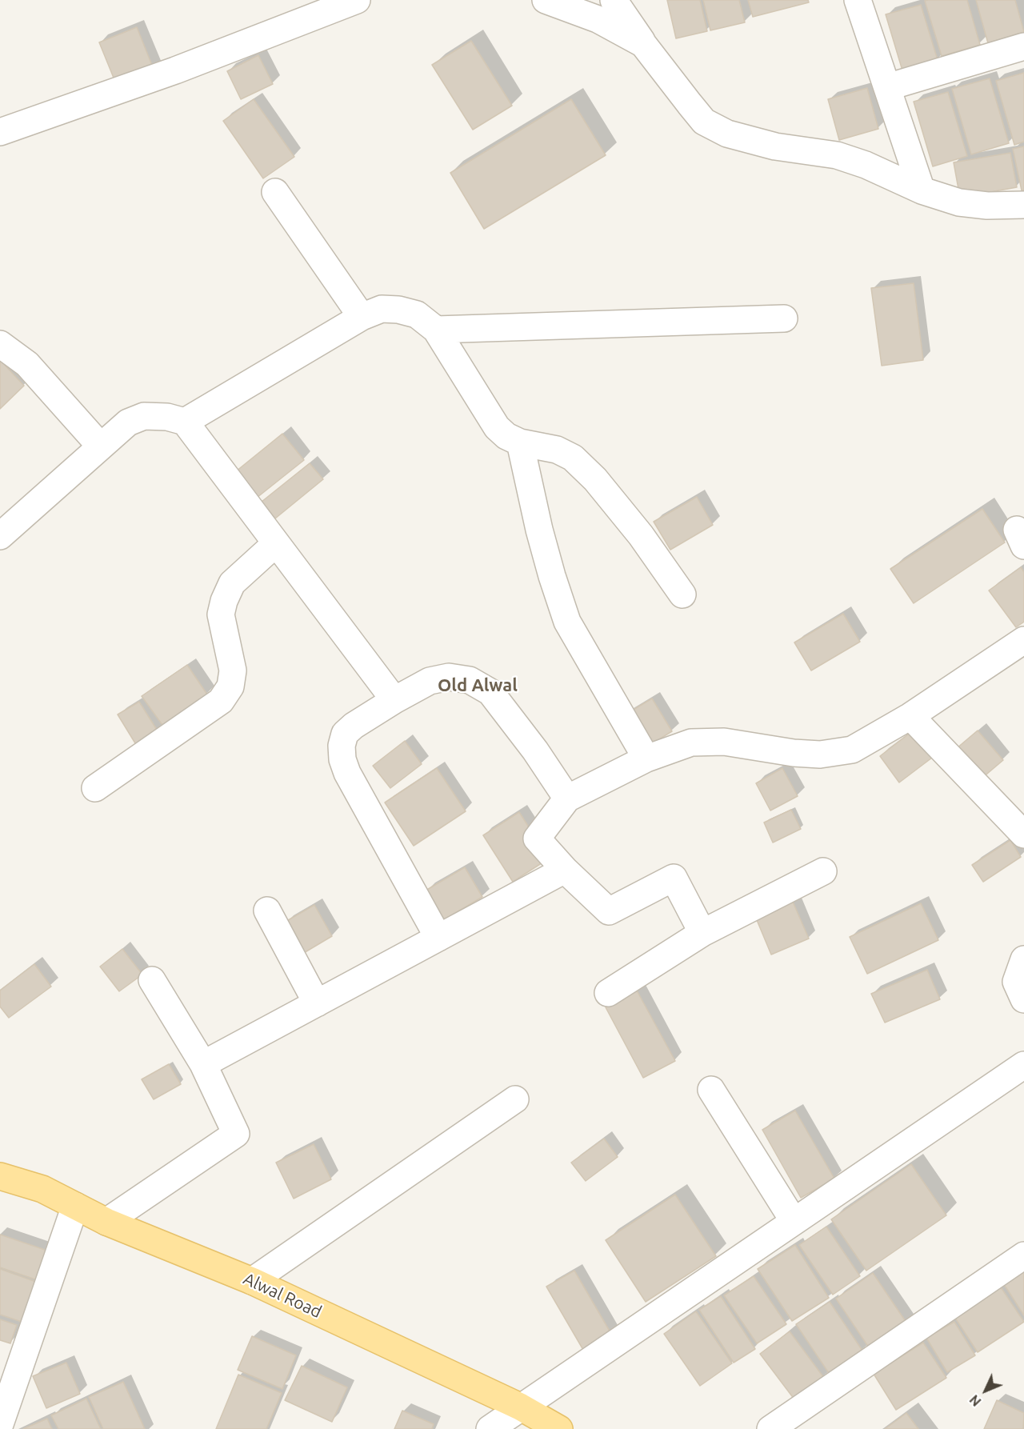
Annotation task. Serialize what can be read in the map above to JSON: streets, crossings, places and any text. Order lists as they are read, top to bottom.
{
  "streets": {
    "main road": ["Alwal Road"]
  },
  "districts": ["Old Alwal"],
  "north": "bottom left"
}
